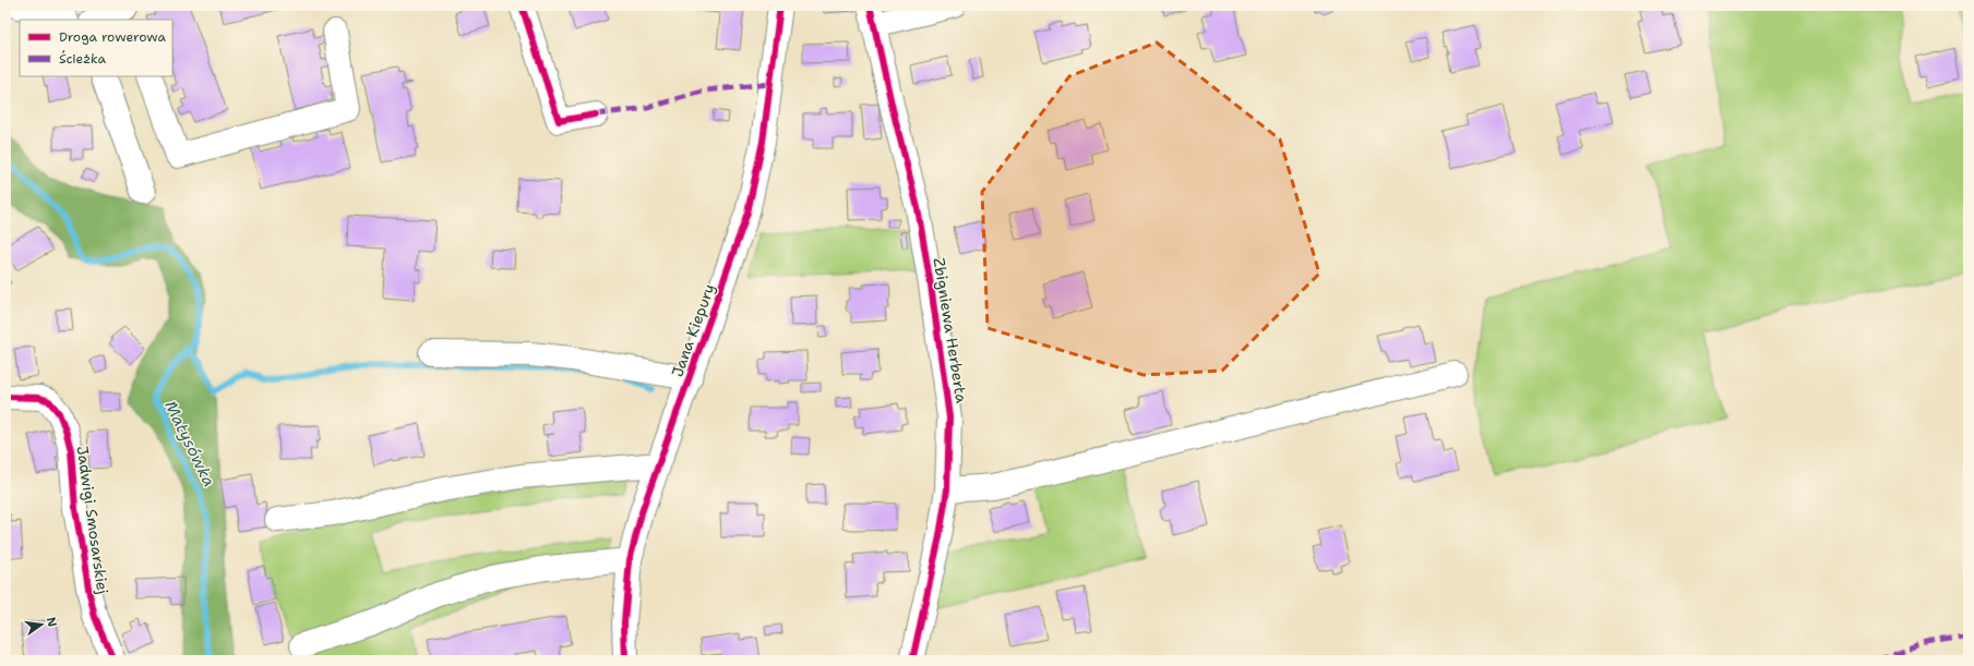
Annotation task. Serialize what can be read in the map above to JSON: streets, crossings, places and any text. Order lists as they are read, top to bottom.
{
  "streets": {
    "street": ["Jana Kiepury", "Zbigniewa Herberta", "Jadwigi Smosarskiej"]
  },
  "water": ["Matysówka"],
  "legend": ["Droga rowerowa", "Ścieżka"],
  "north": "right"
}
